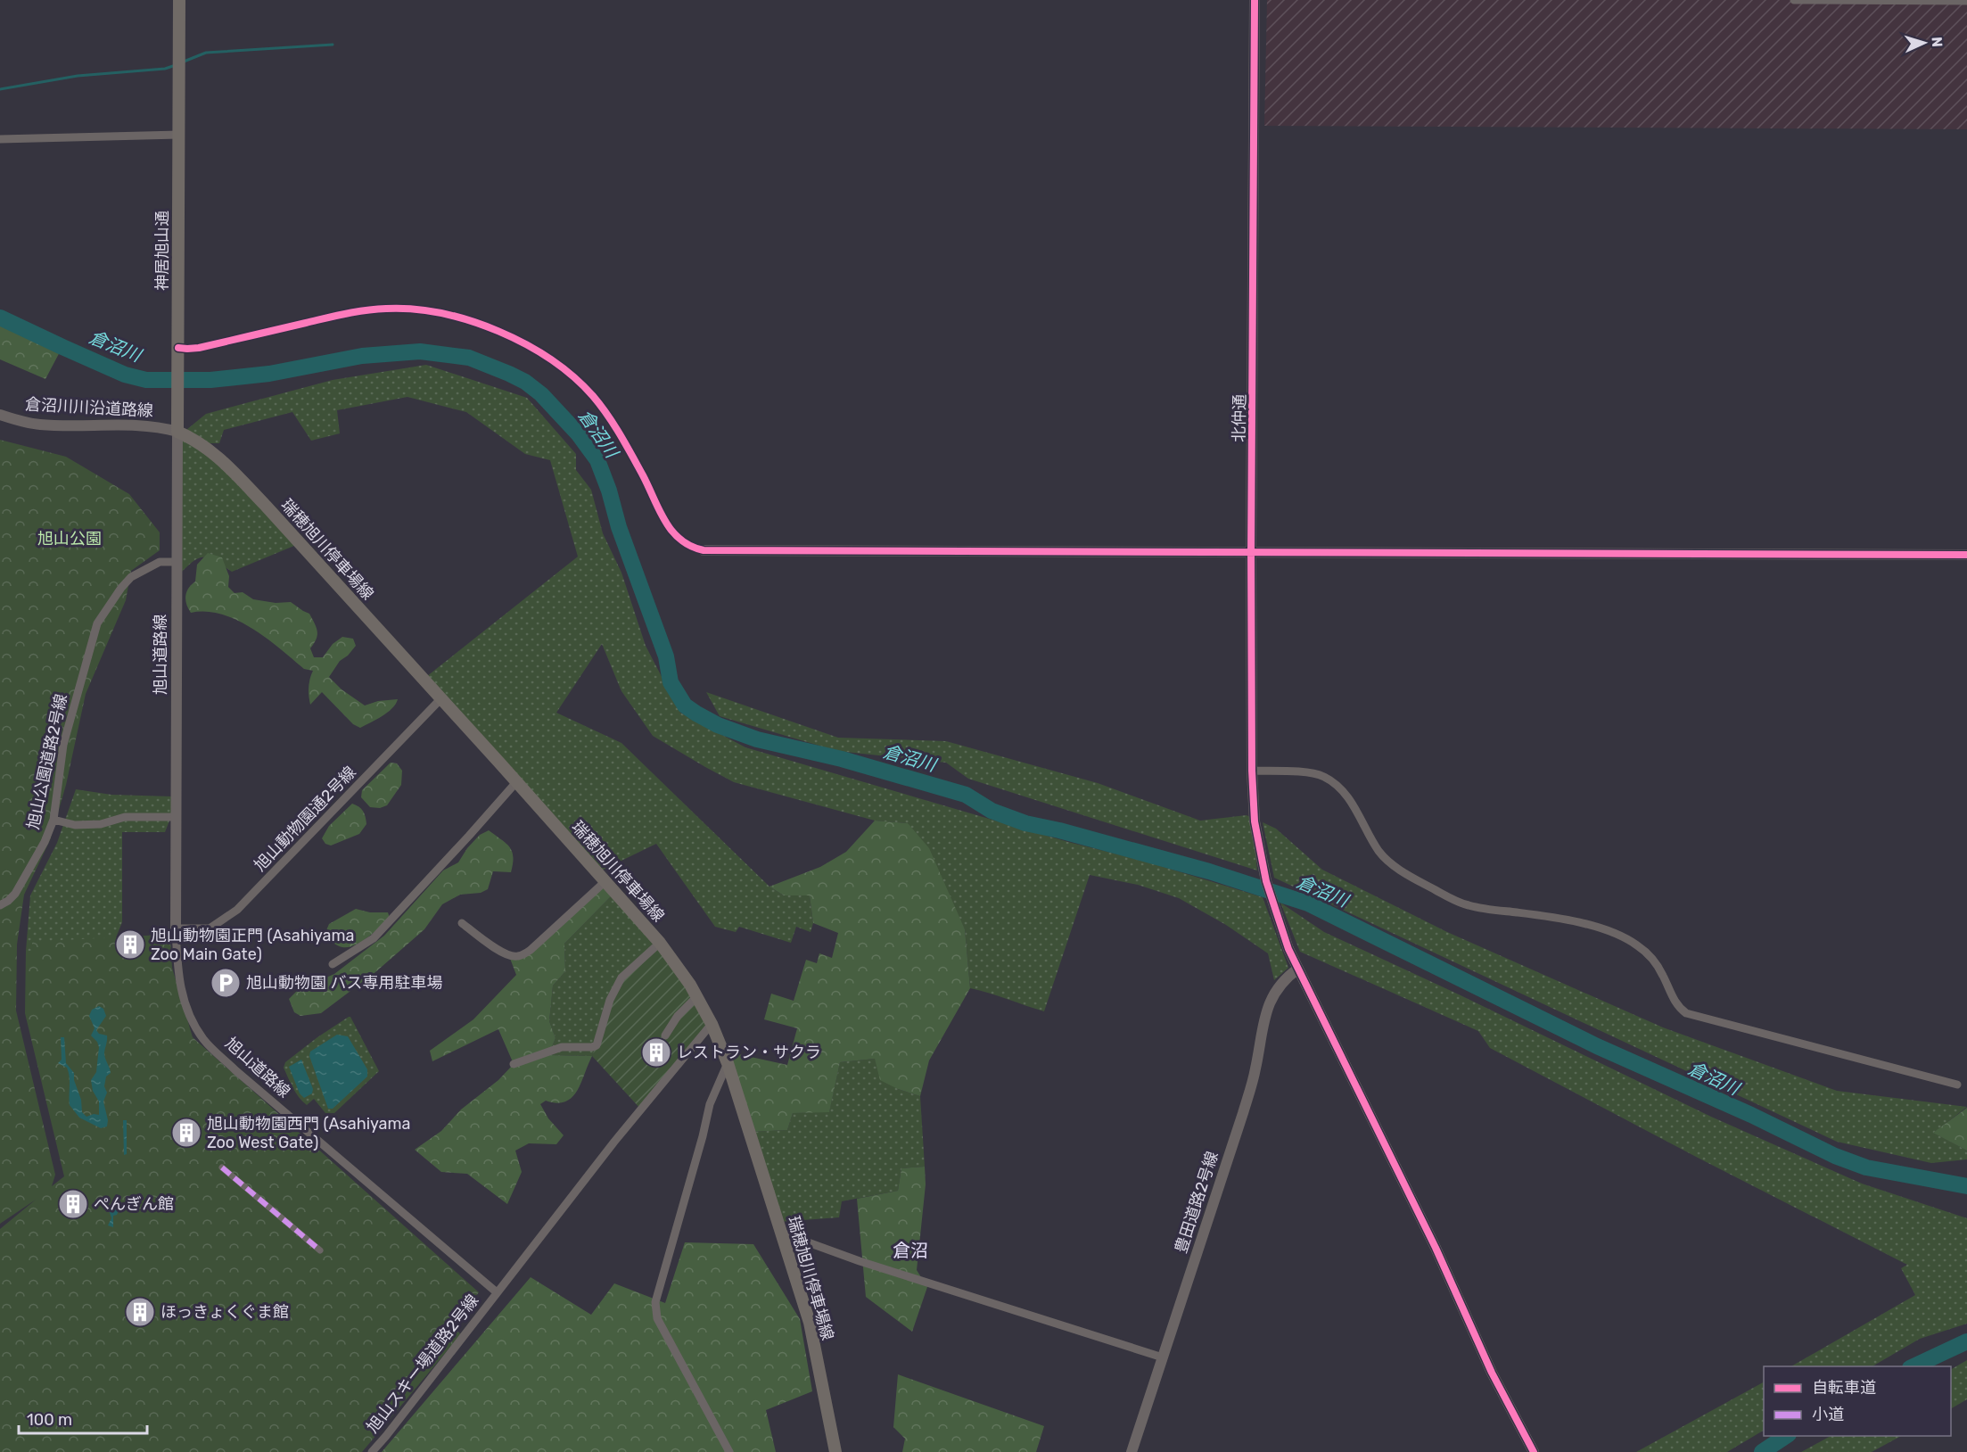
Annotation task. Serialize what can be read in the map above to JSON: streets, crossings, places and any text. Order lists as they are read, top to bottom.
{
  "streets": {
    "main road": ["神居旭山通", "瑞穂旭川停車場線"],
    "street": [
      "倉沼川川沿道路線",
      "北仲通",
      "旭山道路線",
      "旭山公園道路2号線",
      "旭山動物園通2号線",
      "豊田道路2号線",
      "旭山スキー場道路2号線"
    ]
  },
  "crossings": [
    ["神居旭山通", "倉沼川川沿道路線"],
    ["神居旭山通", "瑞穂旭川停車場線"],
    ["神居旭山通", "旭山道路線"],
    ["倉沼川川沿道路線", "瑞穂旭川停車場線"],
    ["倉沼川川沿道路線", "旭山道路線"],
    ["北仲通", "豊田道路2号線"],
    ["瑞穂旭川停車場線", "旭山道路線"],
    ["瑞穂旭川停車場線", "旭山動物園通2号線"],
    ["旭山道路線", "旭山公園道路2号線"],
    ["旭山道路線", "旭山動物園通2号線"],
    ["旭山道路線", "旭山スキー場道路2号線"]
  ],
  "districts": ["倉沼"],
  "water": ["倉沼川"],
  "parks": ["旭山公園"],
  "places": {
    "building": [
      "旭山動物園正門 (Asahiyama Zoo Main Gate)",
      "レストラン・サクラ",
      "旭山動物園西門 (Asahiyama Zoo West Gate)",
      "ぺんぎん館",
      "ほっきょくぐま館"
    ],
    "parking": ["旭山動物園 バス専用駐車場"]
  },
  "legend": ["自転車道", "小道"],
  "scale_bar": "100 m",
  "north": "right"
}
